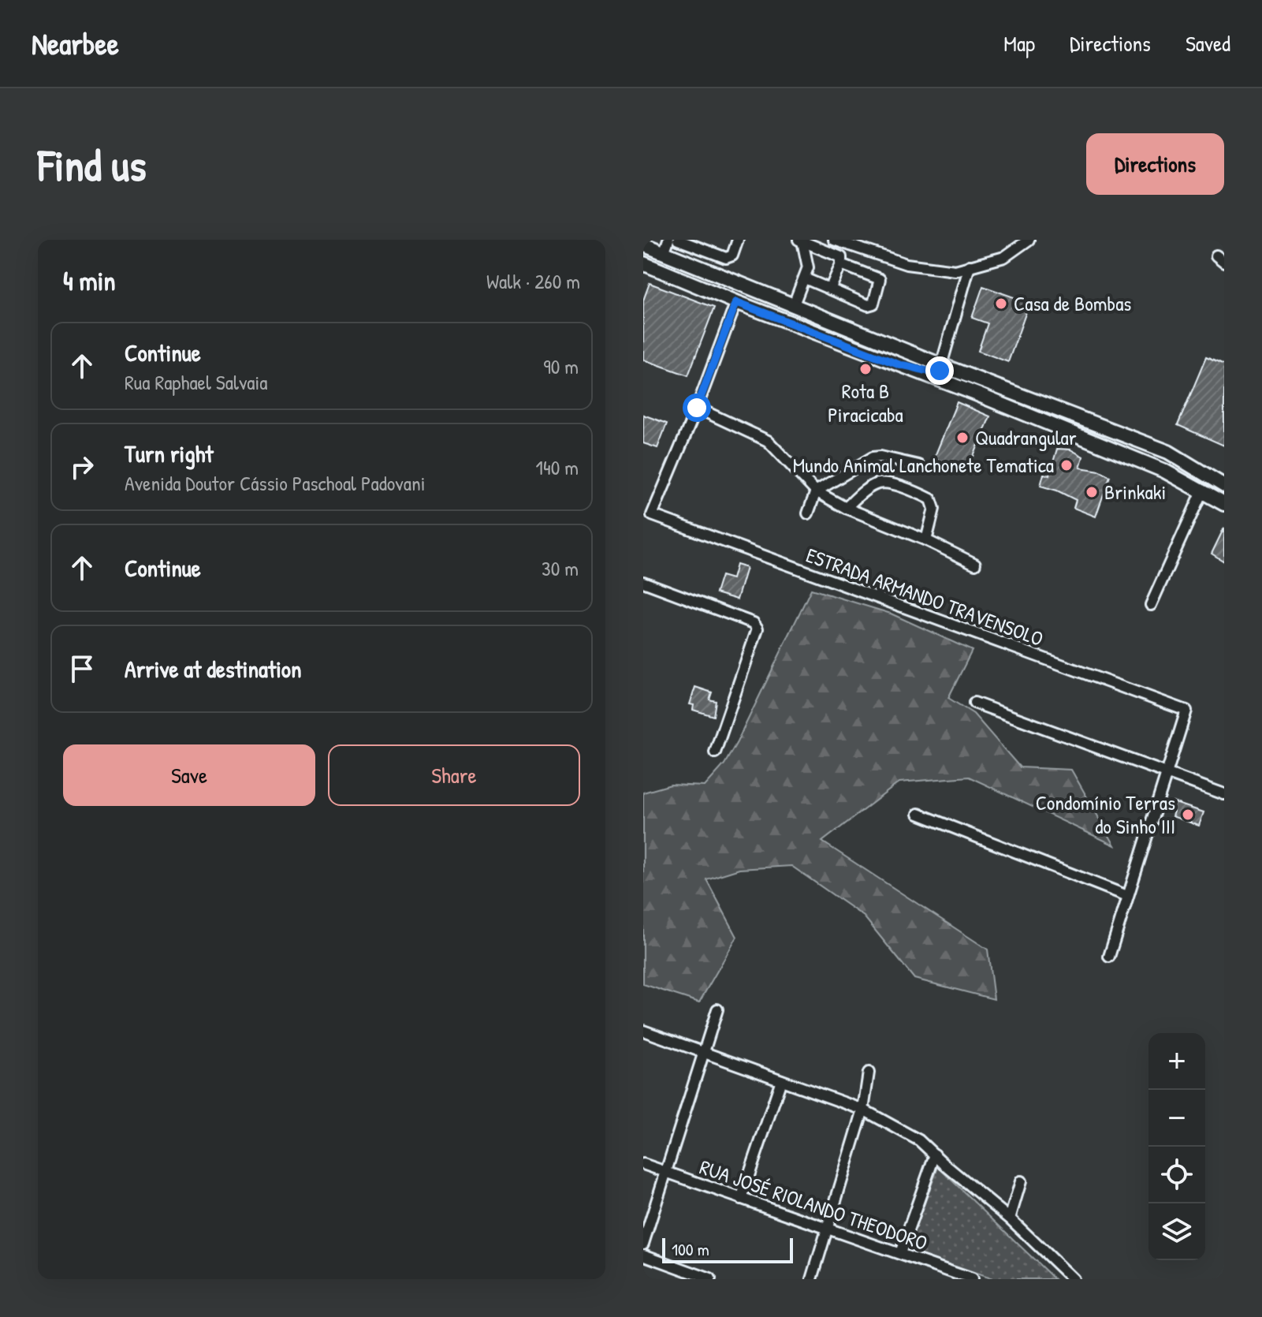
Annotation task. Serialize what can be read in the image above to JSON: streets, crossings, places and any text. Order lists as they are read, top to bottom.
{
  "streets": {
    "street": ["ESTRADA ARMANDO TRAVENSOLO", "RUA JOSÉ RIOLANDO THEODORO"]
  },
  "places": [
    "Casa de Bombas",
    "Rota B Piracicaba",
    "Quadrangular",
    "Mundo Animal Lanchonete Tematica",
    "Brinkaki",
    "Condomínio Terras do Sinho III"
  ],
  "scale_bar": "100 m",
  "page": {
    "header": "Nearbee",
    "nav": ["Map", "Directions", "Saved"],
    "buttons": [
      "Directions",
      ["Save", "Share"]
    ],
    "title": "Find us",
    "heading": ["4 min", "Walk · 260 m"],
    "list": [
      ["Continue", "Rua Raphael Salvaia", "90 m"],
      ["Turn right", "Avenida Doutor Cássio Paschoal Padovani", "140 m"],
      ["Continue", "30 m"],
      "Arrive at destination"
    ],
    "map_buttons": ["+", "−"],
    "scale": "100 m"
  }
}
